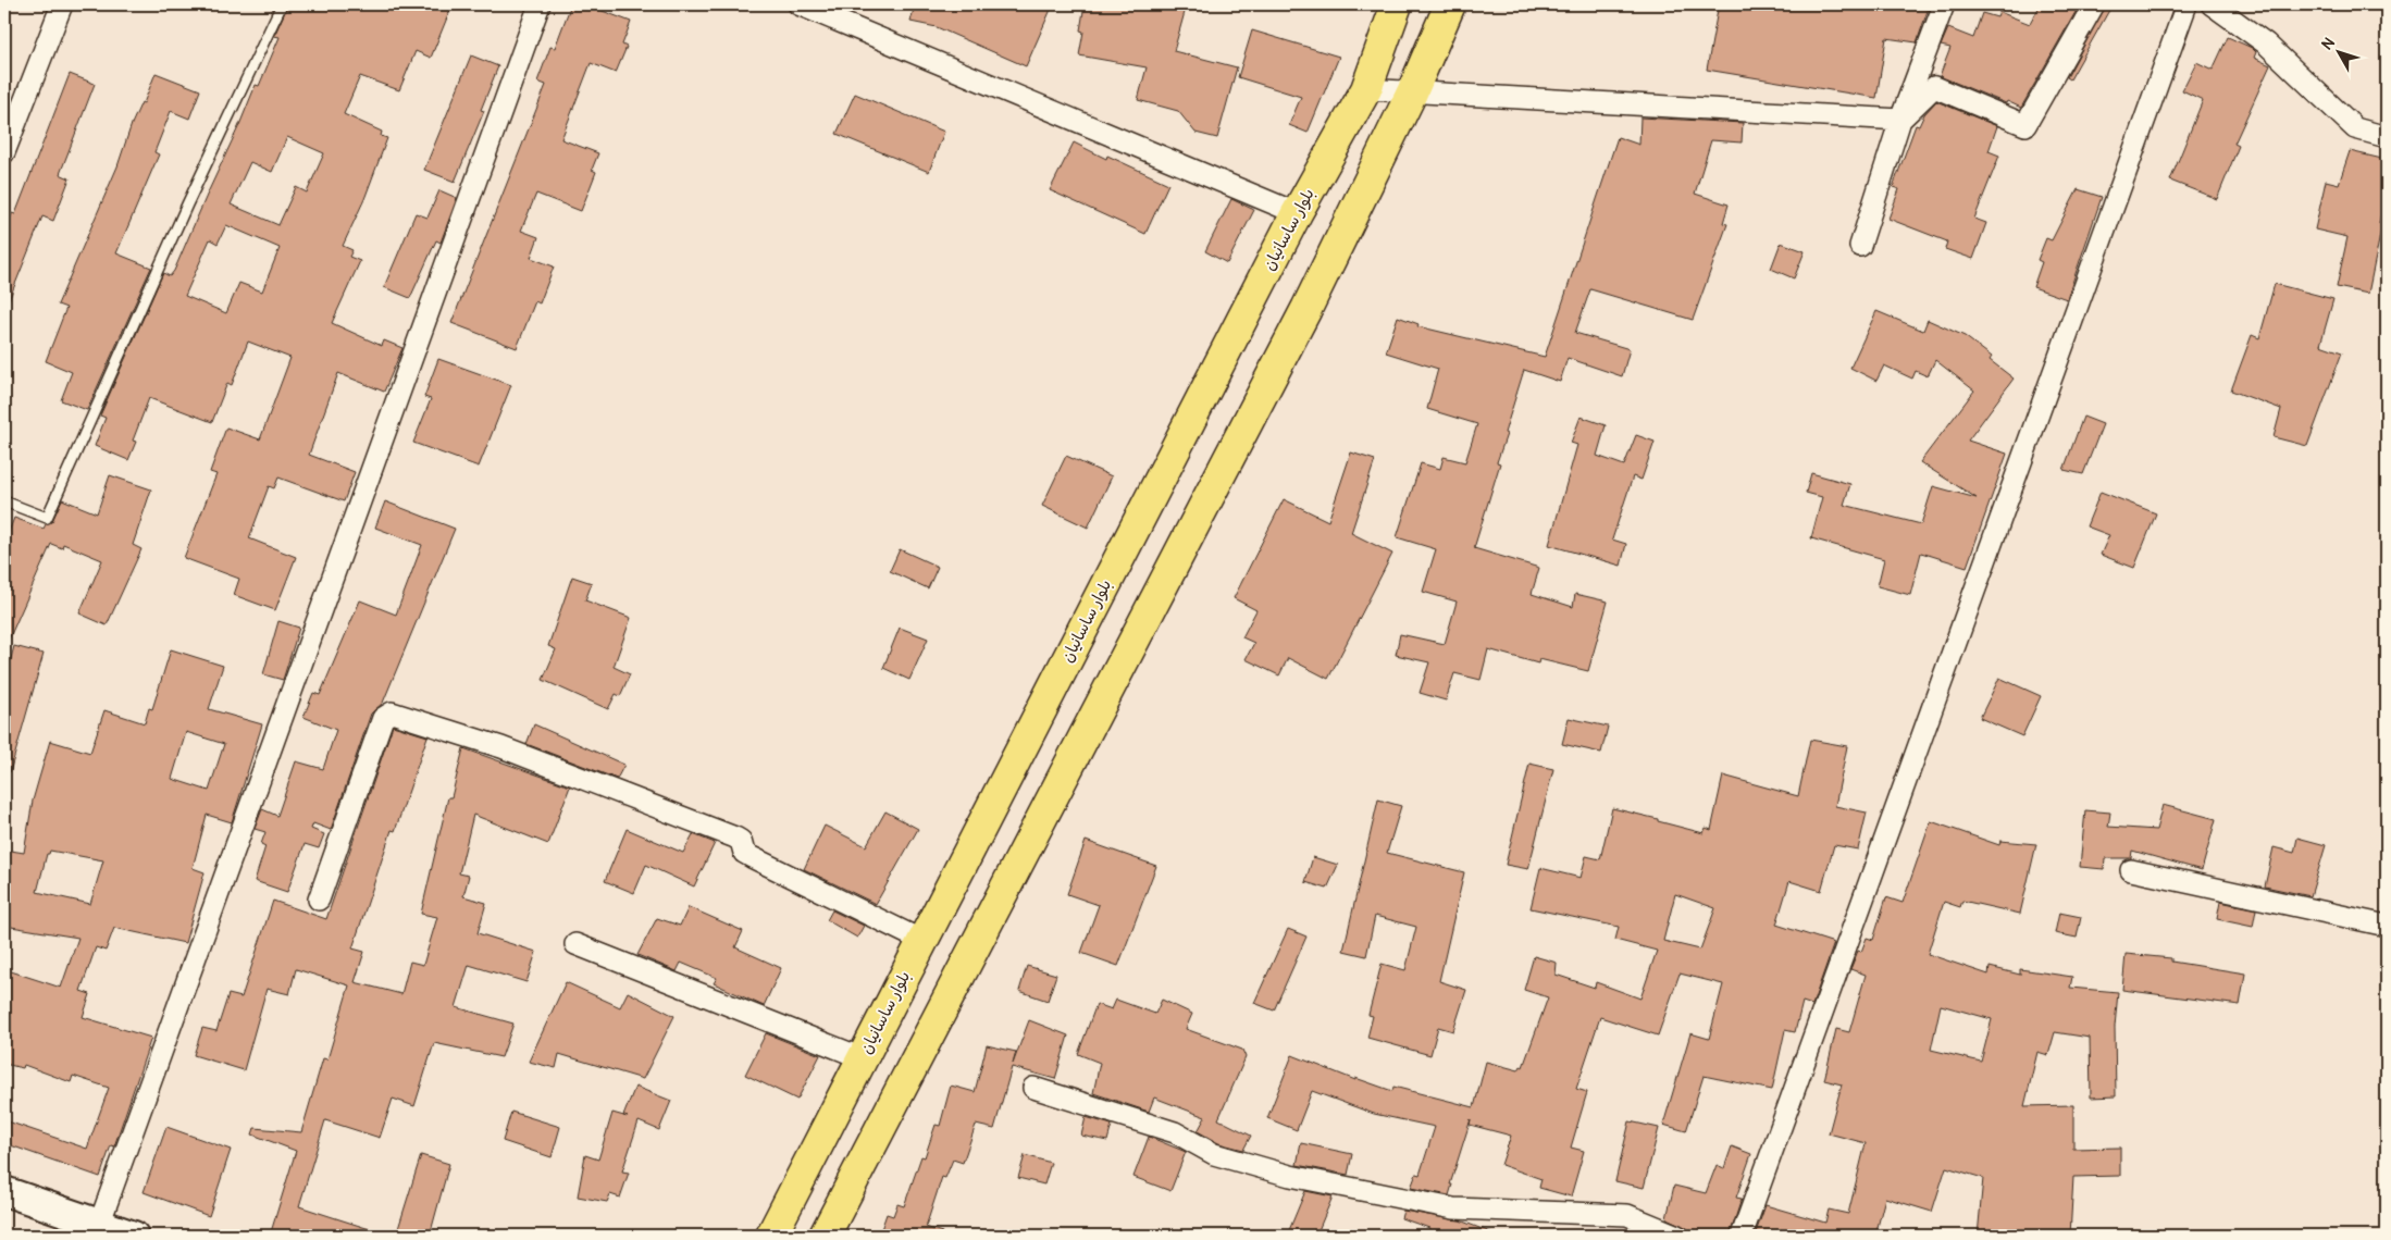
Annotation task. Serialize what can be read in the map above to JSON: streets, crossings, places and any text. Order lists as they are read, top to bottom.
{
  "streets": {
    "highway": ["بلوار ساسانیان"]
  },
  "north": "top left"
}
